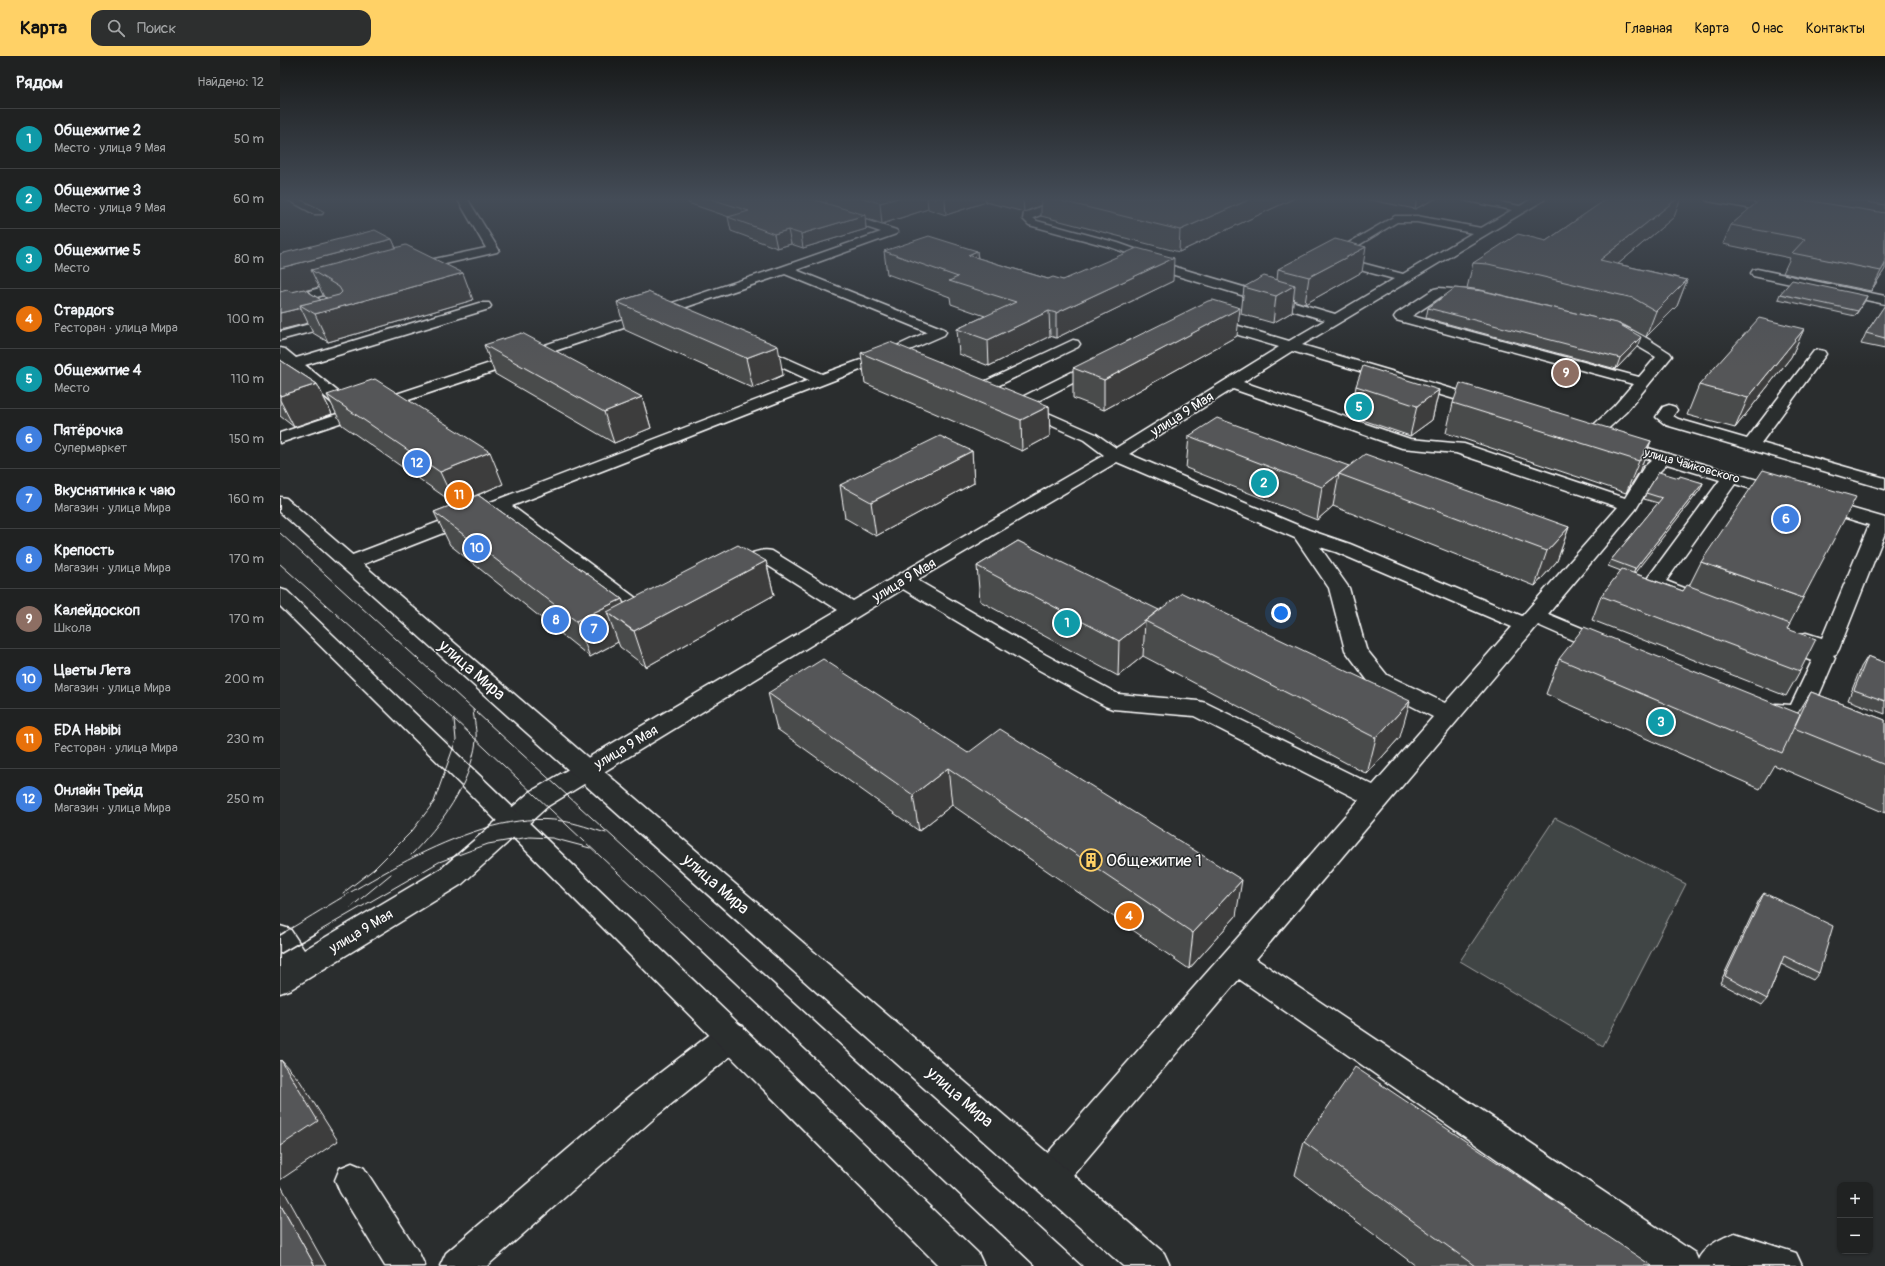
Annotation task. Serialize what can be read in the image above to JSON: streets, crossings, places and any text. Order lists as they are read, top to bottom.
{
  "streets": {
    "street": ["улица 9 Мая", "улица Чайковского", "улица Мира"]
  },
  "crossings": [
    ["улица 9 Мая", "улица Мира"]
  ],
  "places": {
    "building": ["Общежитие 1"]
  },
  "page": {
    "header": "Карта",
    "search": "Поиск",
    "nav": [
      "Главная",
      "Карта",
      "О нас",
      "Контакты"
    ],
    "heading": ["Рядом", "Найдено: 12"],
    "list": [
      {
        "mark": "1",
        "name": "Общежитие 2",
        "note": "Место · улица 9 Мая",
        "value": "50 m"
      },
      {
        "mark": "2",
        "name": "Общежитие 3",
        "note": "Место · улица 9 Мая",
        "value": "60 m"
      },
      {
        "mark": "3",
        "name": "Общежитие 5",
        "note": "Место",
        "value": "80 m"
      },
      {
        "mark": "4",
        "name": "Стардогs",
        "note": "Ресторан · улица Мира",
        "value": "100 m"
      },
      {
        "mark": "5",
        "name": "Общежитие 4",
        "note": "Место",
        "value": "110 m"
      },
      {
        "mark": "6",
        "name": "Пятёрочка",
        "note": "Супермаркет",
        "value": "150 m"
      },
      {
        "mark": "7",
        "name": "Вкуснятинка к чаю",
        "note": "Магазин · улица Мира",
        "value": "160 m"
      },
      {
        "mark": "8",
        "name": "Крепость",
        "note": "Магазин · улица Мира",
        "value": "170 m"
      },
      {
        "mark": "9",
        "name": "Калейдоскоп",
        "note": "Школа",
        "value": "170 m"
      },
      {
        "mark": "10",
        "name": "Цветы Лета",
        "note": "Магазин · улица Мира",
        "value": "200 m"
      },
      {
        "mark": "11",
        "name": "EDA Habibi",
        "note": "Ресторан · улица Мира",
        "value": "230 m"
      },
      {
        "mark": "12",
        "name": "Онлайн Трейд",
        "note": "Магазин · улица Мира",
        "value": "250 m"
      }
    ],
    "pins": [
      "9",
      "5",
      "12",
      "2",
      "11",
      "6",
      "10",
      "8",
      "1",
      "7",
      "3",
      "4"
    ],
    "map_buttons": ["+", "−"]
  }
}
